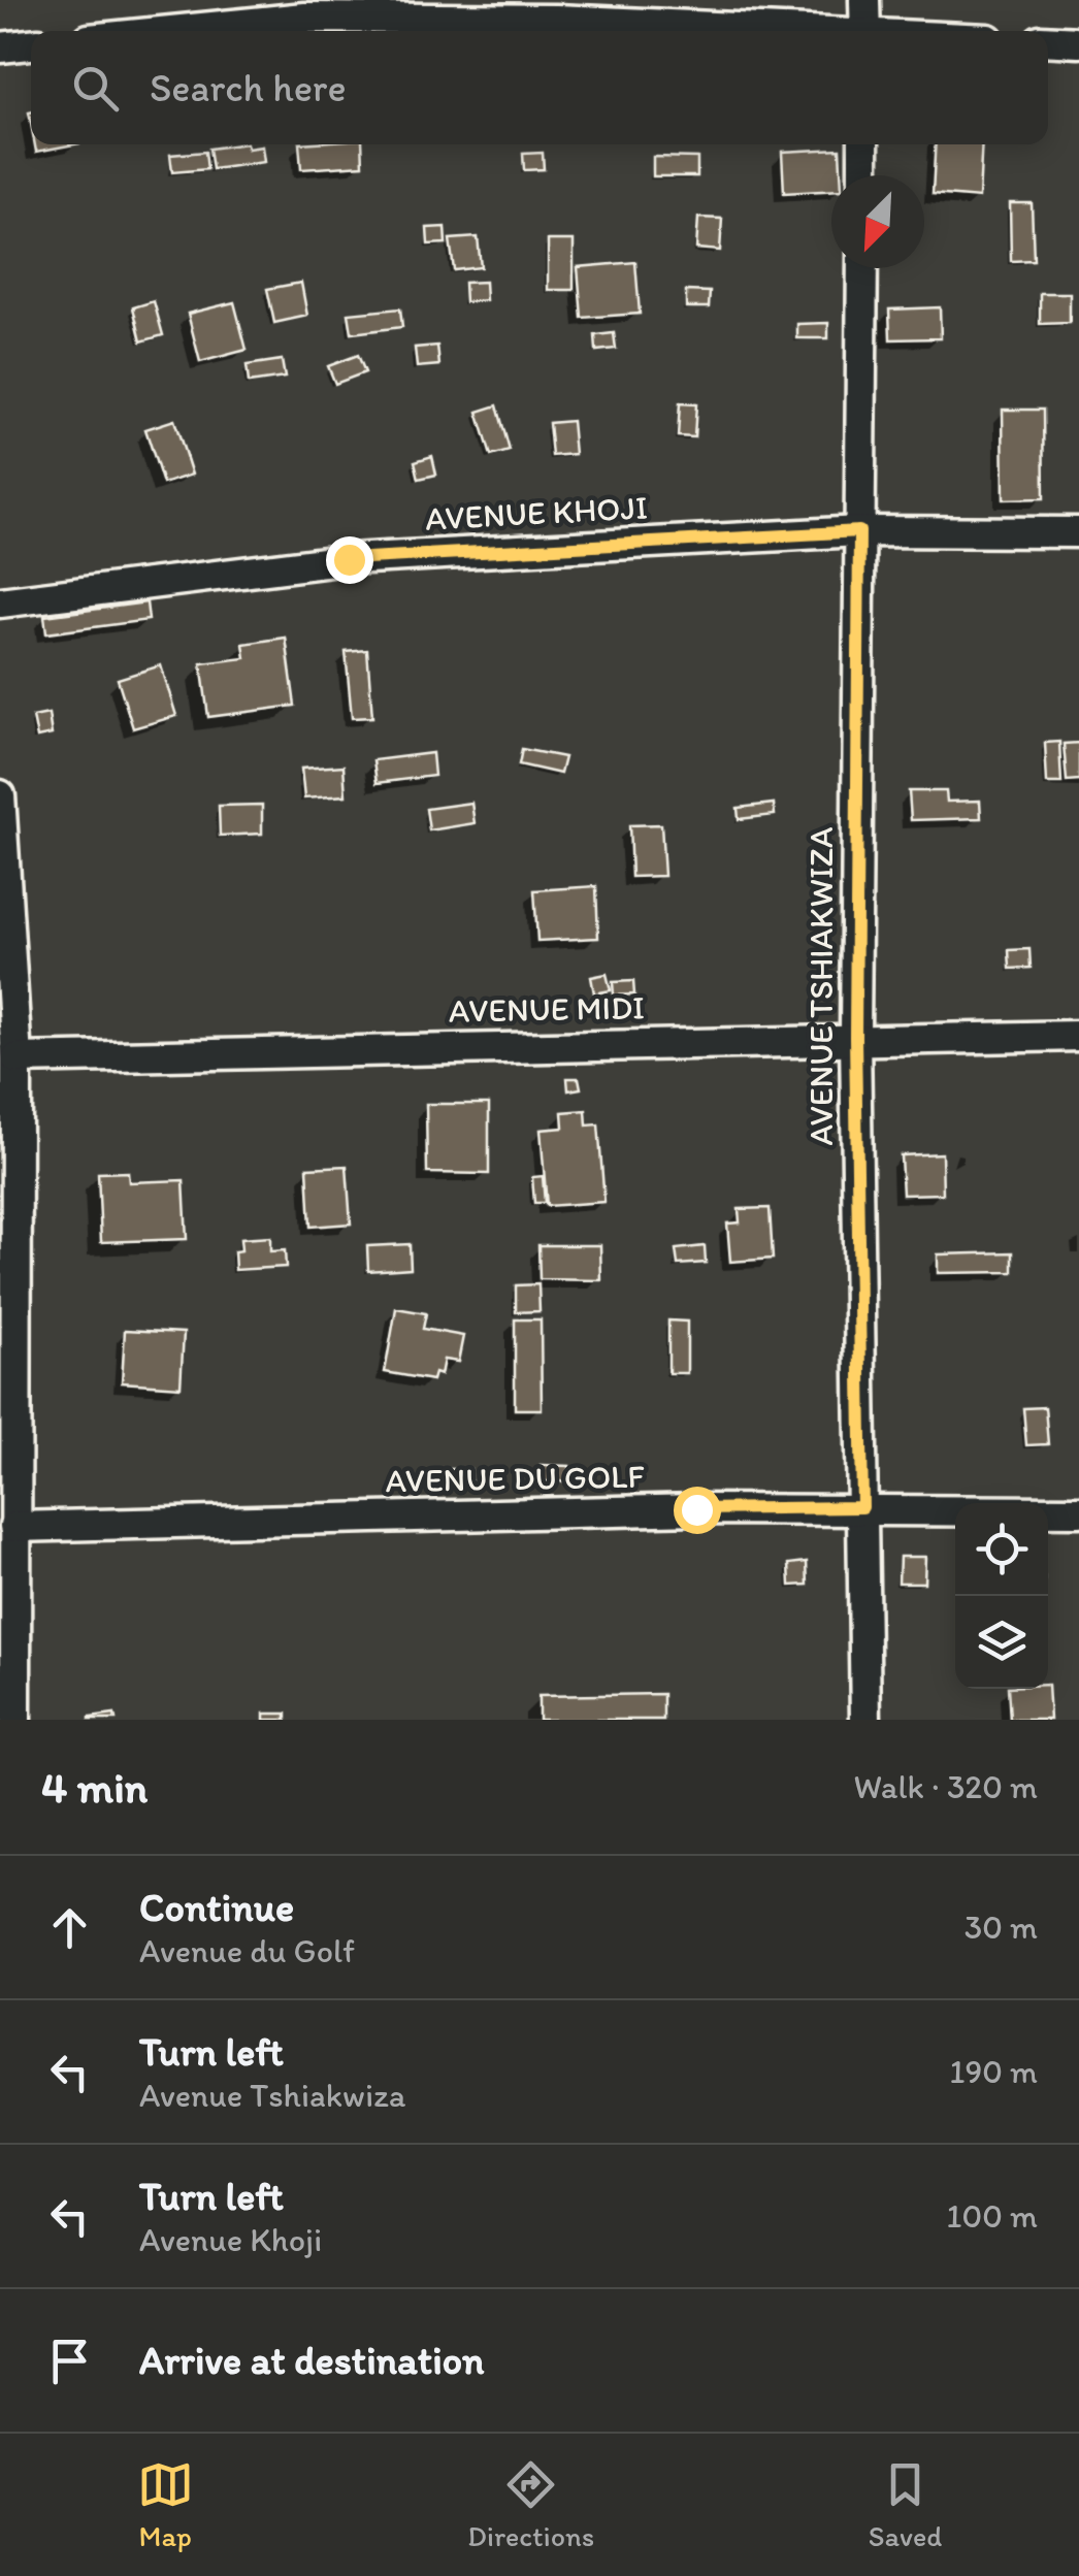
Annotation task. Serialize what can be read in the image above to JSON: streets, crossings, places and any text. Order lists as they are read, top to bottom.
{
  "streets": {
    "street": [
      "AVENUE KHOJI",
      "AVENUE TSHIAKWIZA",
      "AVENUE MIDI",
      "AVENUE DU GOLF"
    ]
  },
  "crossings": [
    ["AVENUE KHOJI", "AVENUE TSHIAKWIZA"],
    ["AVENUE TSHIAKWIZA", "AVENUE MIDI"],
    ["AVENUE TSHIAKWIZA", "AVENUE DU GOLF"]
  ],
  "north": "bottom left",
  "page": {
    "search": "Search here",
    "heading": ["4 min", "Walk · 320 m"],
    "list": [
      ["Continue", "Avenue du Golf", "30 m"],
      ["Turn left", "Avenue Tshiakwiza", "190 m"],
      ["Turn left", "Avenue Khoji", "100 m"],
      "Arrive at destination"
    ],
    "nav": ["Map", "Directions", "Saved"]
  }
}
